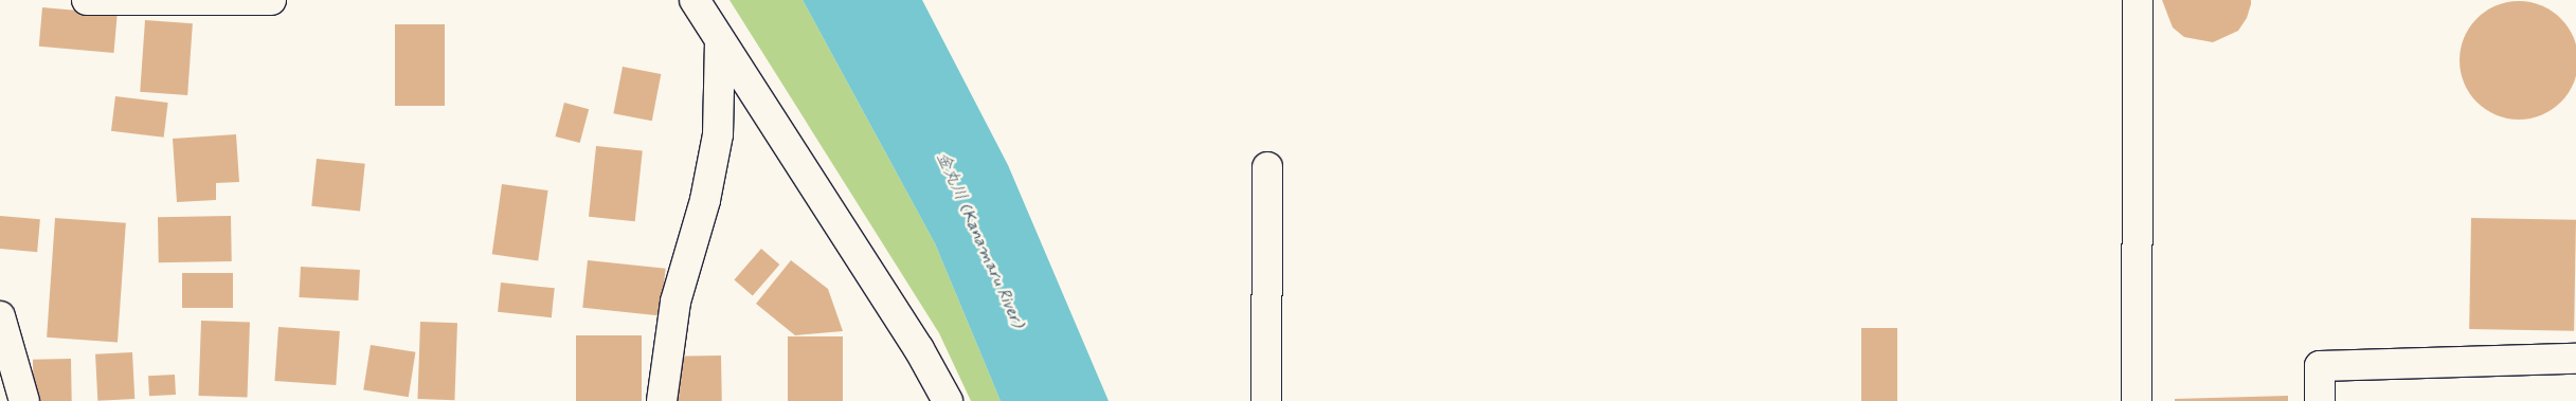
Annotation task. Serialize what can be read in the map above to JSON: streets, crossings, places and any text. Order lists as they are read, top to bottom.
{
  "water": ["金丸川 (Kanamaru River)"]
}
